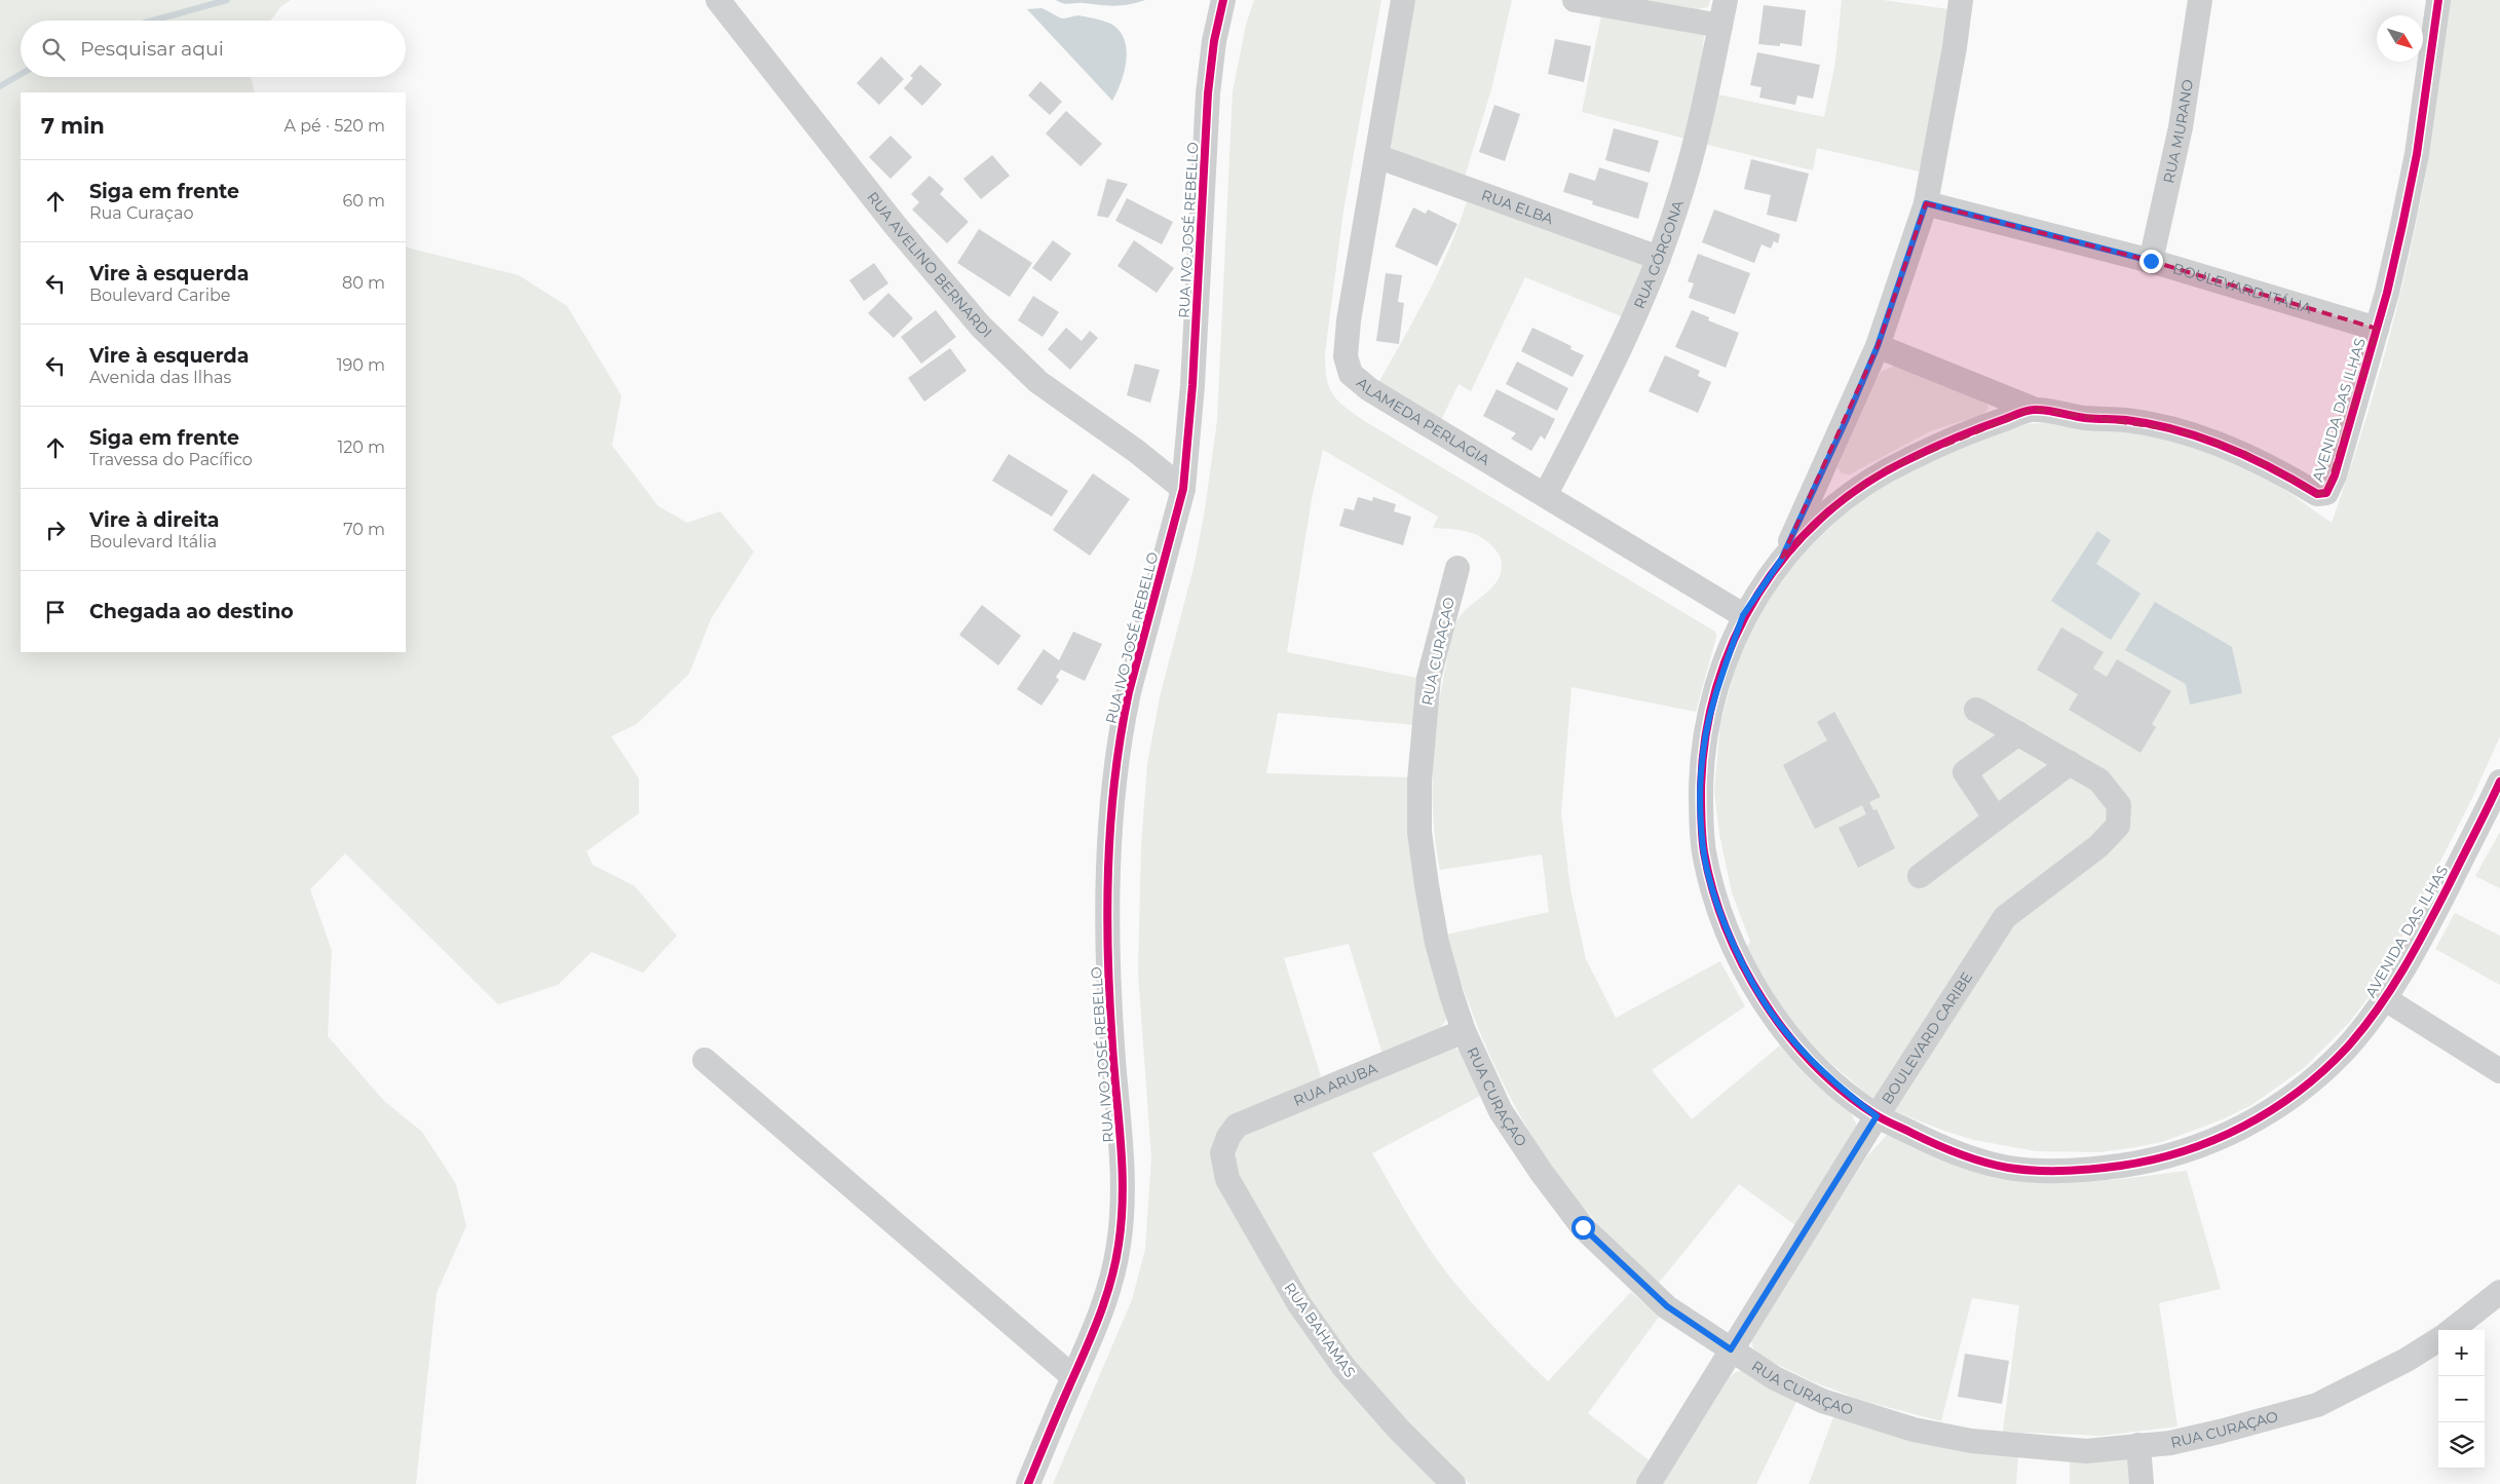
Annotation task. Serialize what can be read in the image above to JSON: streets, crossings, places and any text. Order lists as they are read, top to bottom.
{
  "streets": {
    "street": [
      "RUA MURANO",
      "RUA ELBA",
      "RUA IVO JOSÉ REBELLO",
      "RUA GÓRGONA",
      "RUA AVELINO BERNARDI",
      "BOULEVARD ITÁLIA",
      "AVENIDA DAS ILHAS",
      "ALAMEDA PERLAGIA",
      "RUA CURAÇAO",
      "BOULEVARD CARIBE",
      "RUA ARUBA",
      "RUA BAHAMAS"
    ]
  },
  "crossings": [
    ["RUA MURANO", "BOULEVARD ITÁLIA"],
    ["RUA ELBA", "RUA GÓRGONA"],
    ["RUA ELBA", "ALAMEDA PERLAGIA"],
    ["RUA IVO JOSÉ REBELLO", "RUA AVELINO BERNARDI"],
    ["RUA GÓRGONA", "ALAMEDA PERLAGIA"],
    ["BOULEVARD ITÁLIA", "AVENIDA DAS ILHAS"],
    ["AVENIDA DAS ILHAS", "ALAMEDA PERLAGIA"],
    ["AVENIDA DAS ILHAS", "BOULEVARD CARIBE"],
    ["RUA CURAÇAO", "BOULEVARD CARIBE"],
    ["RUA CURAÇAO", "RUA ARUBA"],
    ["RUA ARUBA", "RUA BAHAMAS"]
  ],
  "north": "bottom right",
  "page": {
    "search": "Pesquisar aqui",
    "heading": ["7 min", "A pé · 520 m"],
    "list": [
      ["Siga em frente", "Rua Curaçao", "60 m"],
      ["Vire à esquerda", "Boulevard Caribe", "80 m"],
      ["Vire à esquerda", "Avenida das Ilhas", "190 m"],
      ["Siga em frente", "Travessa do Pacífico", "120 m"],
      ["Vire à direita", "Boulevard Itália", "70 m"],
      "Chegada ao destino"
    ],
    "map_buttons": ["+", "−"]
  }
}
